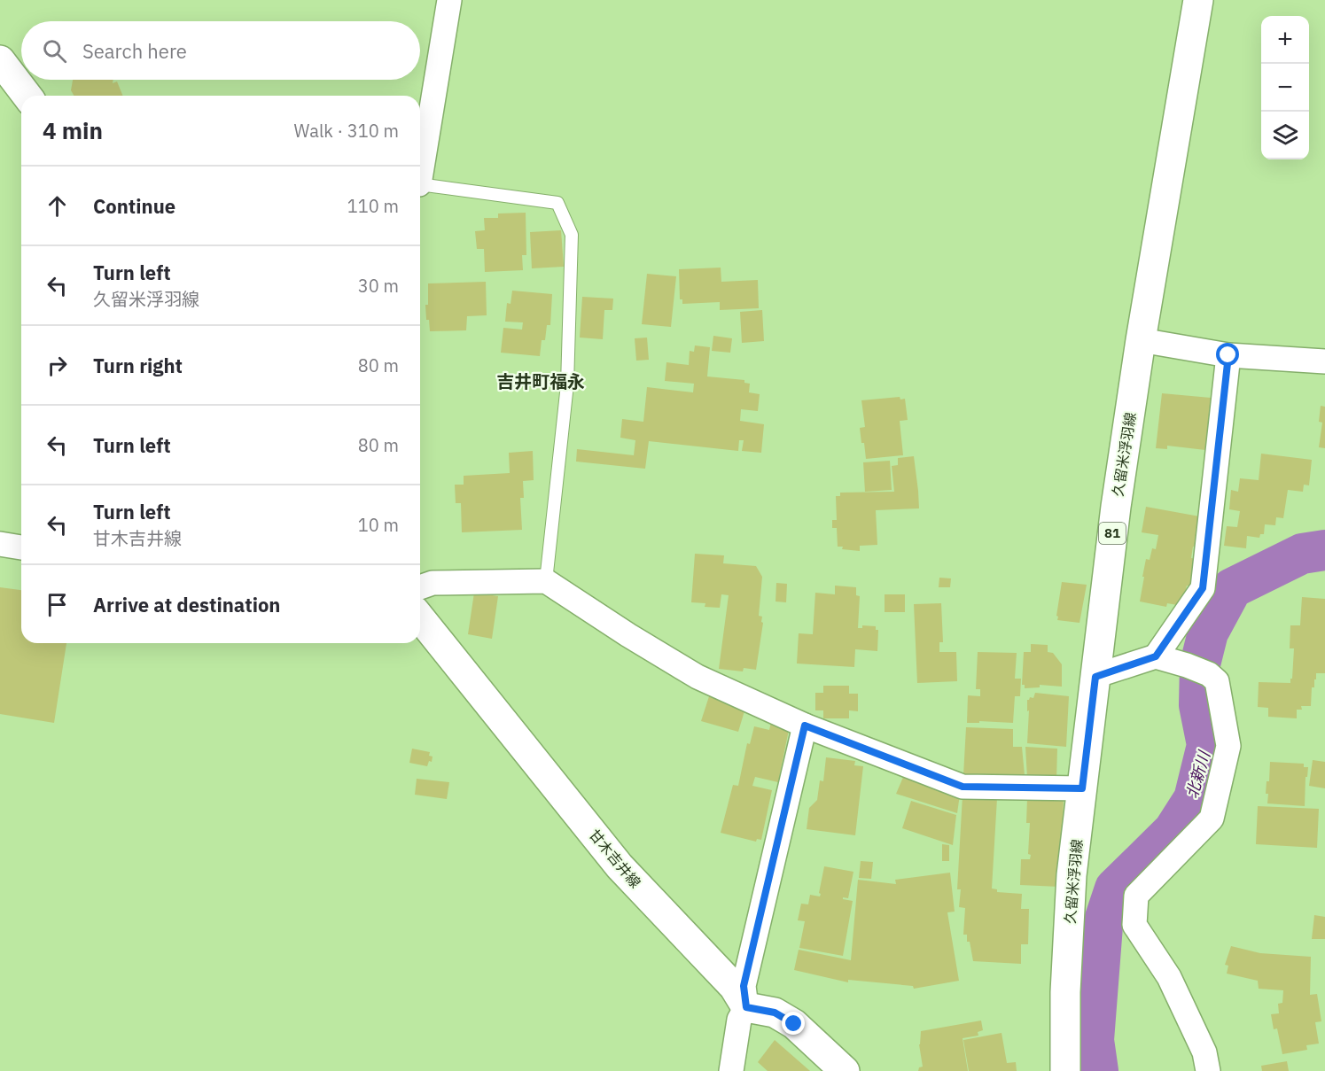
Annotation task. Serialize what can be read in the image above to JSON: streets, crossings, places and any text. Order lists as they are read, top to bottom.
{
  "streets": {
    "main road": ["久留米浮羽線", "81", "甘木吉井線"]
  },
  "districts": ["吉井町福永"],
  "water": ["北新川"],
  "page": {
    "map_buttons": ["+", "−"],
    "search": "Search here",
    "heading": ["4 min", "Walk · 310 m"],
    "list": [
      ["Continue", "110 m"],
      ["Turn left", "久留米浮羽線", "30 m"],
      ["Turn right", "80 m"],
      ["Turn left", "80 m"],
      ["Turn left", "甘木吉井線", "10 m"],
      "Arrive at destination"
    ]
  }
}
